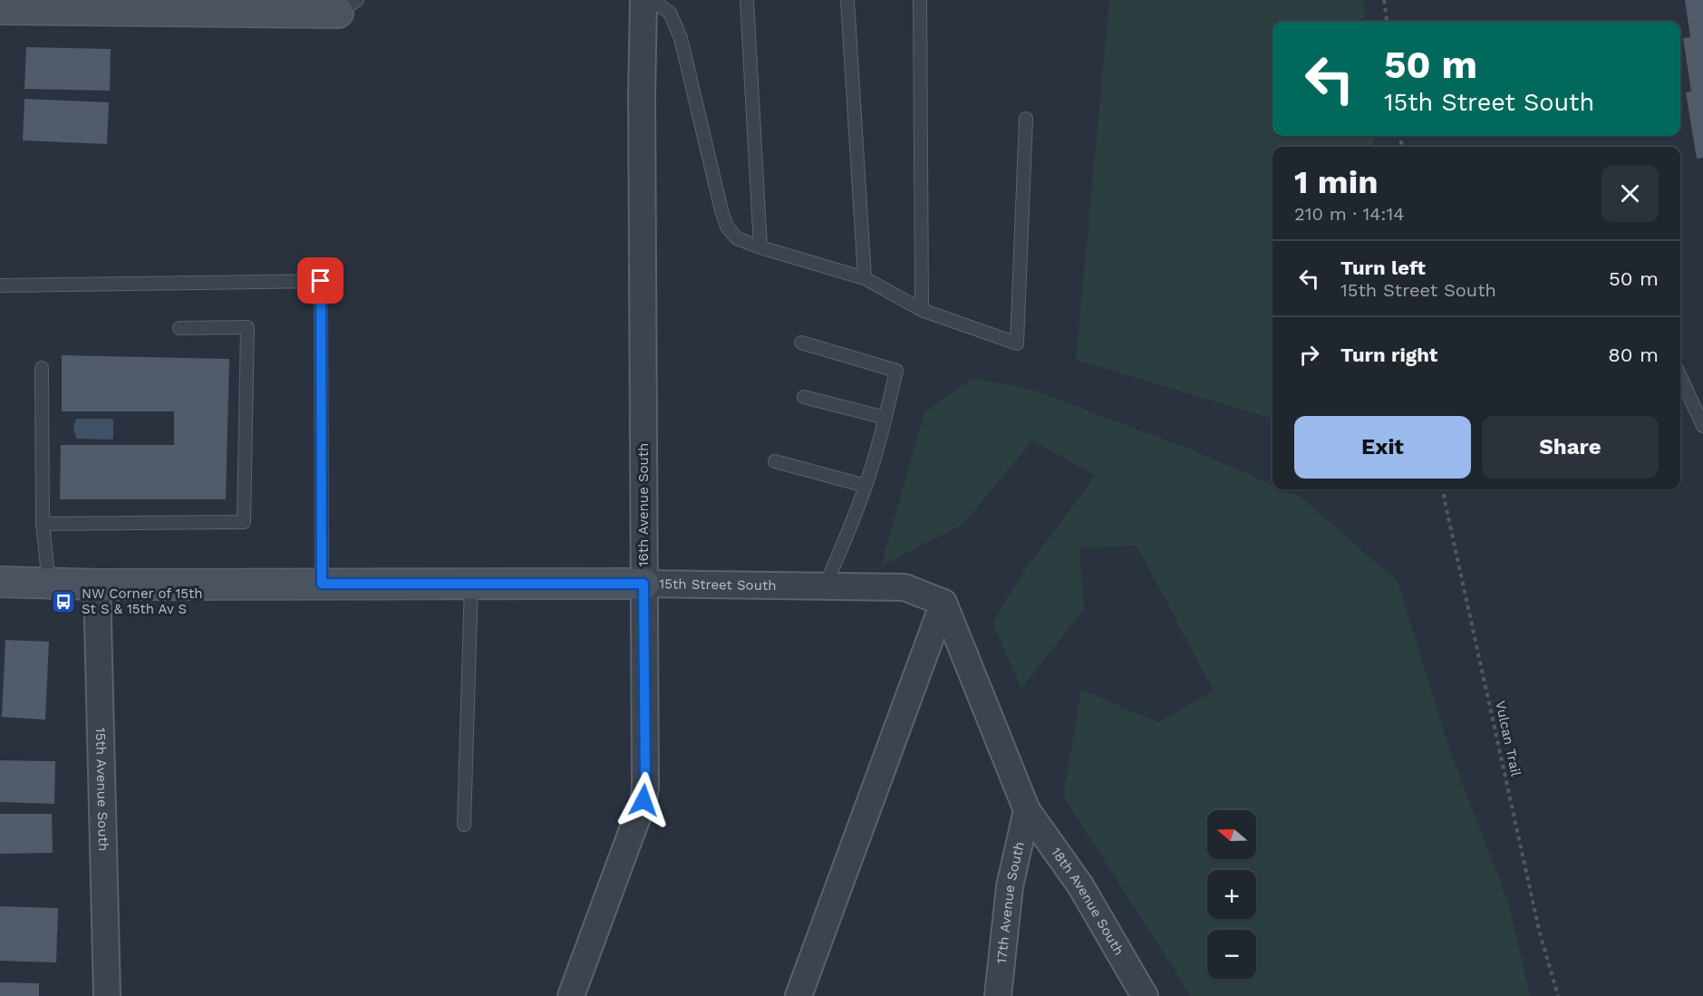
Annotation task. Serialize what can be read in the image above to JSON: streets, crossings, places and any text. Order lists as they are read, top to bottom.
{
  "streets": {
    "street": [
      "16th Avenue South",
      "15th Street South",
      "15th Avenue South",
      "18th Avenue South",
      "17th Avenue South"
    ],
    "path": ["Vulcan Trail"]
  },
  "crossings": [
    ["16th Avenue South", "15th Street South"],
    ["15th Street South", "15th Avenue South"],
    ["18th Avenue South", "17th Avenue South"]
  ],
  "places": {
    "bus stop": ["NW Corner of 15th St S & 15th Av S"]
  },
  "north": "left",
  "page": {
    "turn": ["50 m", "15th Street South"],
    "heading": ["1 min", "210 m · 14:14"],
    "list": [
      {
        "name": "Turn left",
        "note": "15th Street South",
        "value": "50 m"
      },
      {
        "name": "Turn right",
        "value": "80 m"
      }
    ],
    "buttons": ["Exit", "Share"],
    "map_buttons": ["+", "−"]
  }
}
